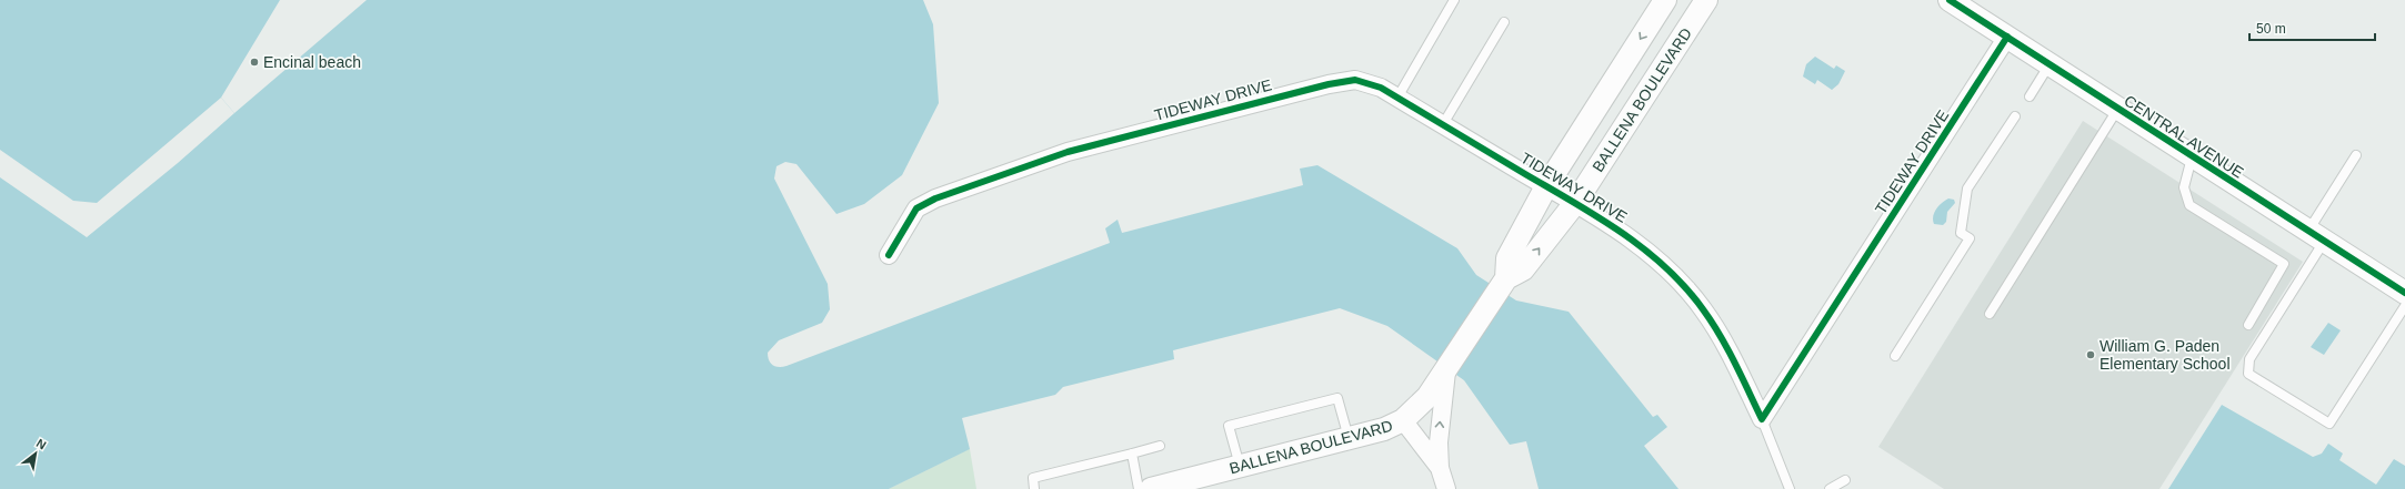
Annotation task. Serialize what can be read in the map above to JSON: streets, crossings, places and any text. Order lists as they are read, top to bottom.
{
  "streets": {
    "street": ["TIDEWAY DRIVE", "BALLENA BOULEVARD", "CENTRAL AVENUE"]
  },
  "crossings": [
    ["TIDEWAY DRIVE", "BALLENA BOULEVARD"],
    ["TIDEWAY DRIVE", "CENTRAL AVENUE"]
  ],
  "places": ["Encinal beach", "William G. Paden Elementary School"],
  "scale_bar": "50 m",
  "north": "top right"
}
